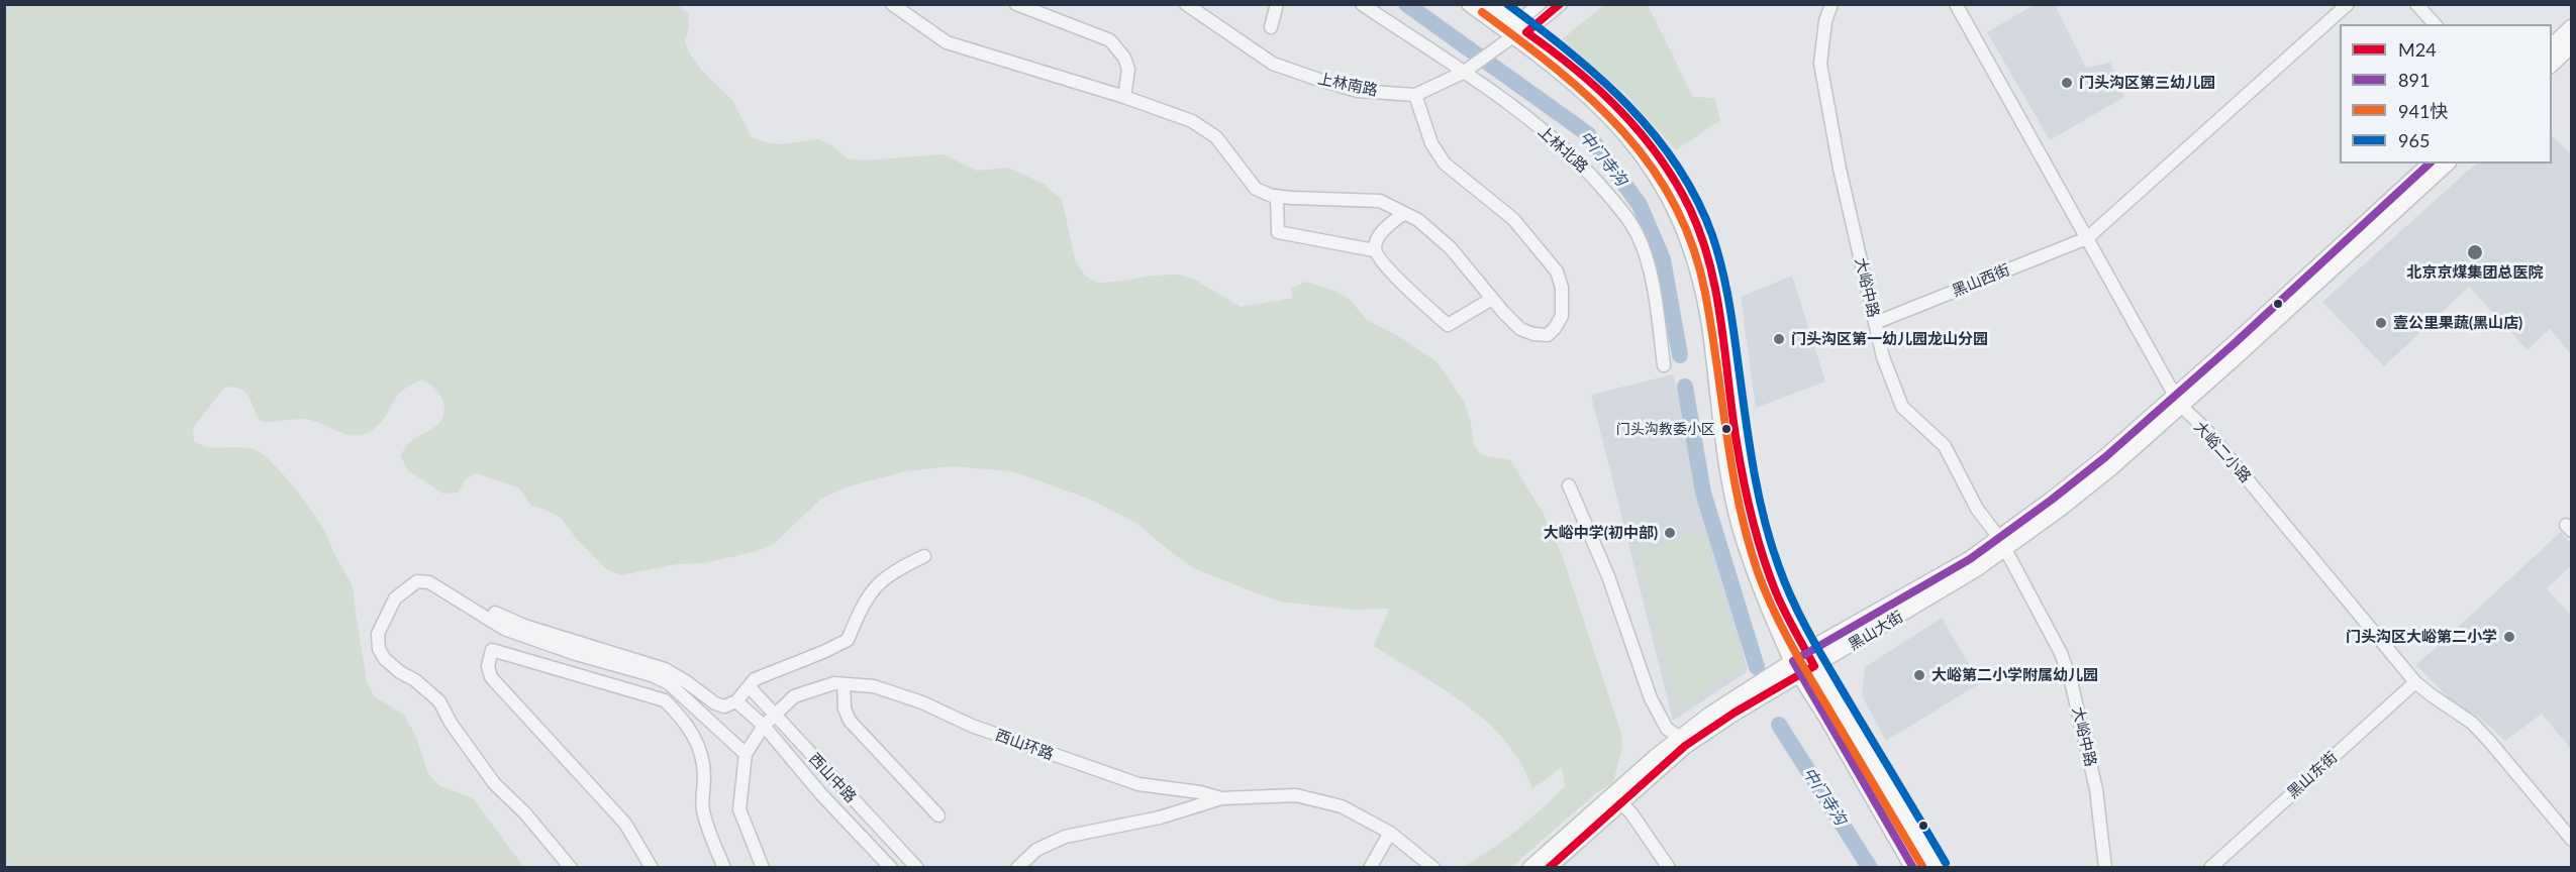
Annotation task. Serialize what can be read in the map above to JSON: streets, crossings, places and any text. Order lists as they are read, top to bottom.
{
  "streets": {
    "main road": ["黑山大街"],
    "street": [
      "上林南路",
      "上林北路",
      "黑山西街",
      "大峪中路",
      "大峪二小路",
      "西山环路",
      "黑山东街",
      "西山中路"
    ]
  },
  "crossings": [
    ["上林南路", "上林北路"],
    ["黑山西街", "大峪中路"],
    ["黑山西街", "大峪二小路"],
    ["大峪中路", "黑山大街"],
    ["大峪二小路", "黑山大街"],
    ["大峪二小路", "黑山东街"],
    ["西山环路", "西山中路"]
  ],
  "water": ["中门寺沟"],
  "places": [
    "门头沟区第三幼儿园",
    "北京京煤集团总医院",
    "壹公里果蔬(黑山店)",
    "门头沟区第一幼儿园龙山分园",
    "门头沟教委小区",
    "大峪中学(初中部)",
    "门头沟区大峪第二小学",
    "大峪第二小学附属幼儿园"
  ],
  "lines": [
    "transit line M24",
    "transit line 965",
    "transit line 941快",
    "transit line 891"
  ],
  "legend": [
    "M24",
    "891",
    "941快",
    "965"
  ]
}
